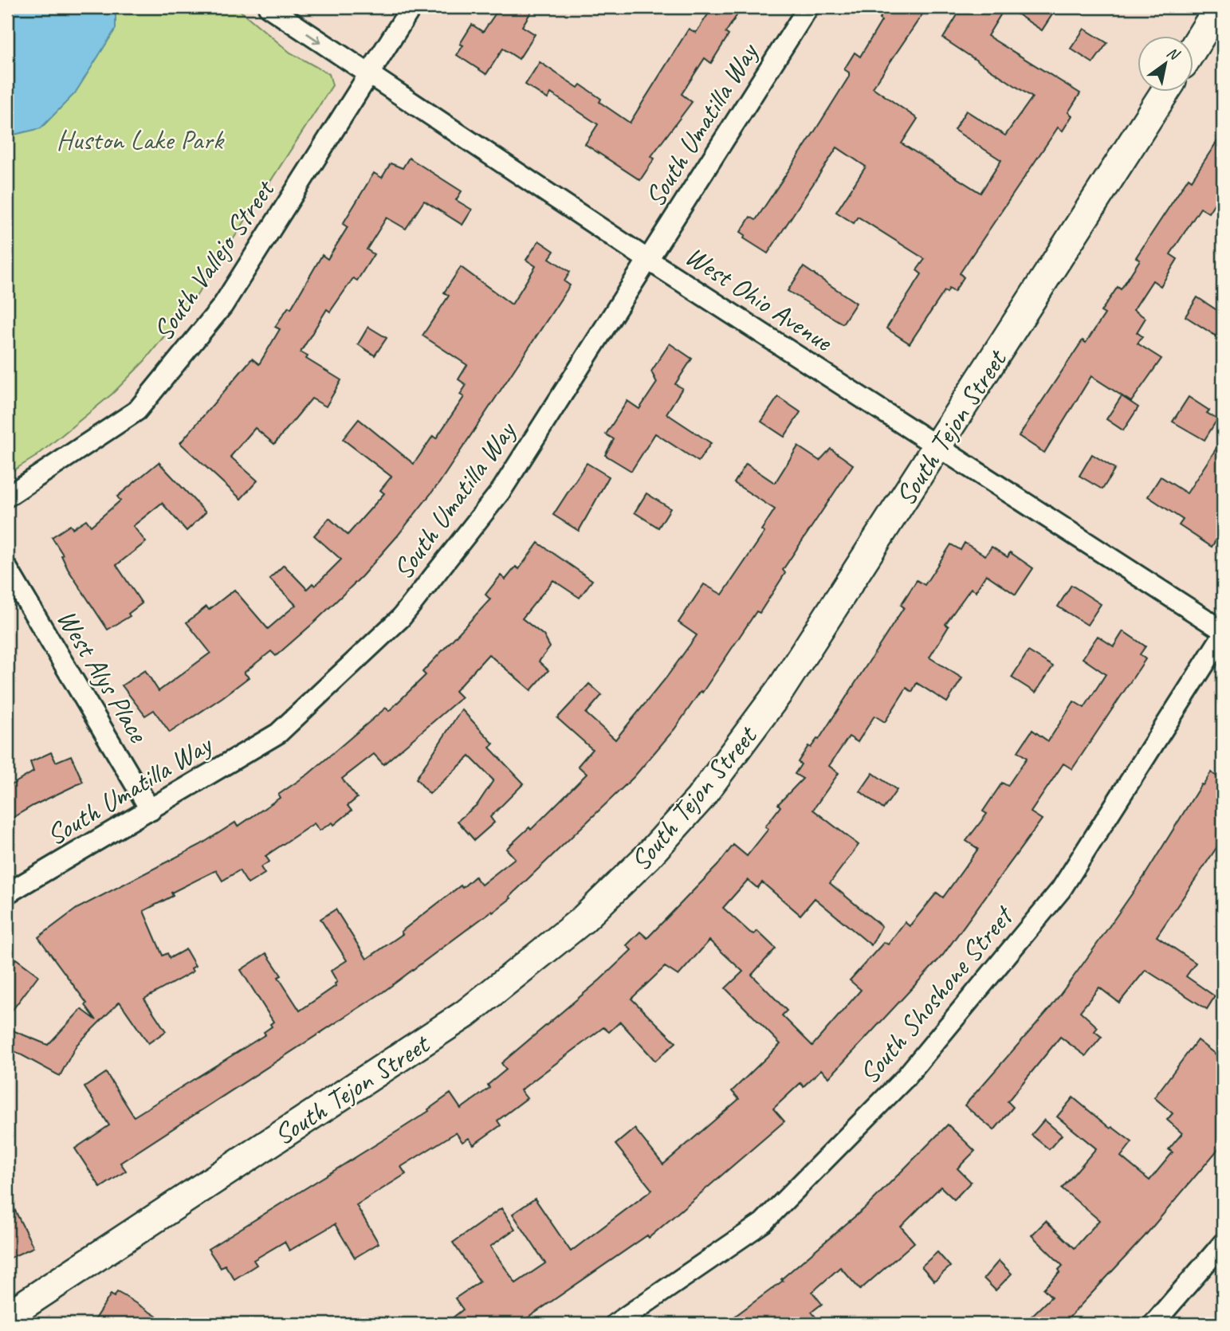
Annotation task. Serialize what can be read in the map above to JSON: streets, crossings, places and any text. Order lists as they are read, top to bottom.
{
  "streets": {
    "street": [
      "South Umatilla Way",
      "South Vallejo Street",
      "West Ohio Avenue",
      "South Tejon Street",
      "West Alys Place",
      "South Shoshone Street"
    ]
  },
  "crossings": [
    ["South Umatilla Way", "West Ohio Avenue"],
    ["South Umatilla Way", "West Alys Place"],
    ["South Vallejo Street", "West Ohio Avenue"],
    ["West Ohio Avenue", "South Tejon Street"]
  ],
  "parks": ["Huston Lake Park"],
  "north": "top right"
}
